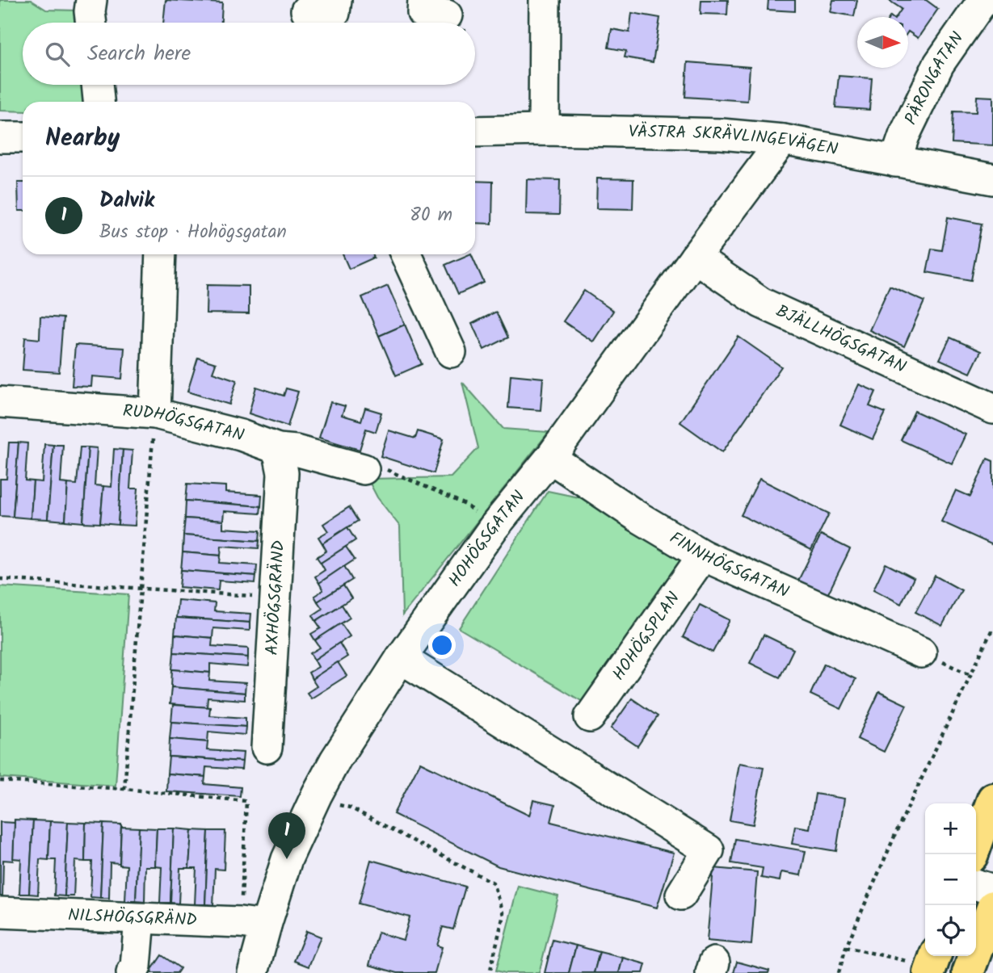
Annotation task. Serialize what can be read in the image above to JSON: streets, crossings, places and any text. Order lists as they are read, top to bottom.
{
  "streets": {
    "street": [
      "PÄRONGATAN",
      "VÄSTRA SKRÄVLINGEVÄGEN",
      "BJÄLLHÖGSGATAN",
      "RUDHÖGSGATAN",
      "HOHÖGSGATAN",
      "FINNHÖGSGATAN",
      "AXHÖGSGRÄND",
      "HOHÖGSPLAN",
      "NILSHÖGSGRÄND"
    ]
  },
  "crossings": [
    ["PÄRONGATAN", "VÄSTRA SKRÄVLINGEVÄGEN"],
    ["VÄSTRA SKRÄVLINGEVÄGEN", "HOHÖGSGATAN"],
    ["BJÄLLHÖGSGATAN", "HOHÖGSGATAN"],
    ["RUDHÖGSGATAN", "AXHÖGSGRÄND"],
    ["HOHÖGSGATAN", "FINNHÖGSGATAN"],
    ["HOHÖGSGATAN", "NILSHÖGSGRÄND"],
    ["FINNHÖGSGATAN", "HOHÖGSPLAN"]
  ],
  "north": "right",
  "page": {
    "search": "Search here",
    "heading": "Nearby",
    "list": [
      {
        "mark": "1",
        "name": "Dalvik",
        "note": "Bus stop · Hohögsgatan",
        "value": "80 m"
      }
    ],
    "map_buttons": ["+", "−"],
    "pins": "1"
  }
}
